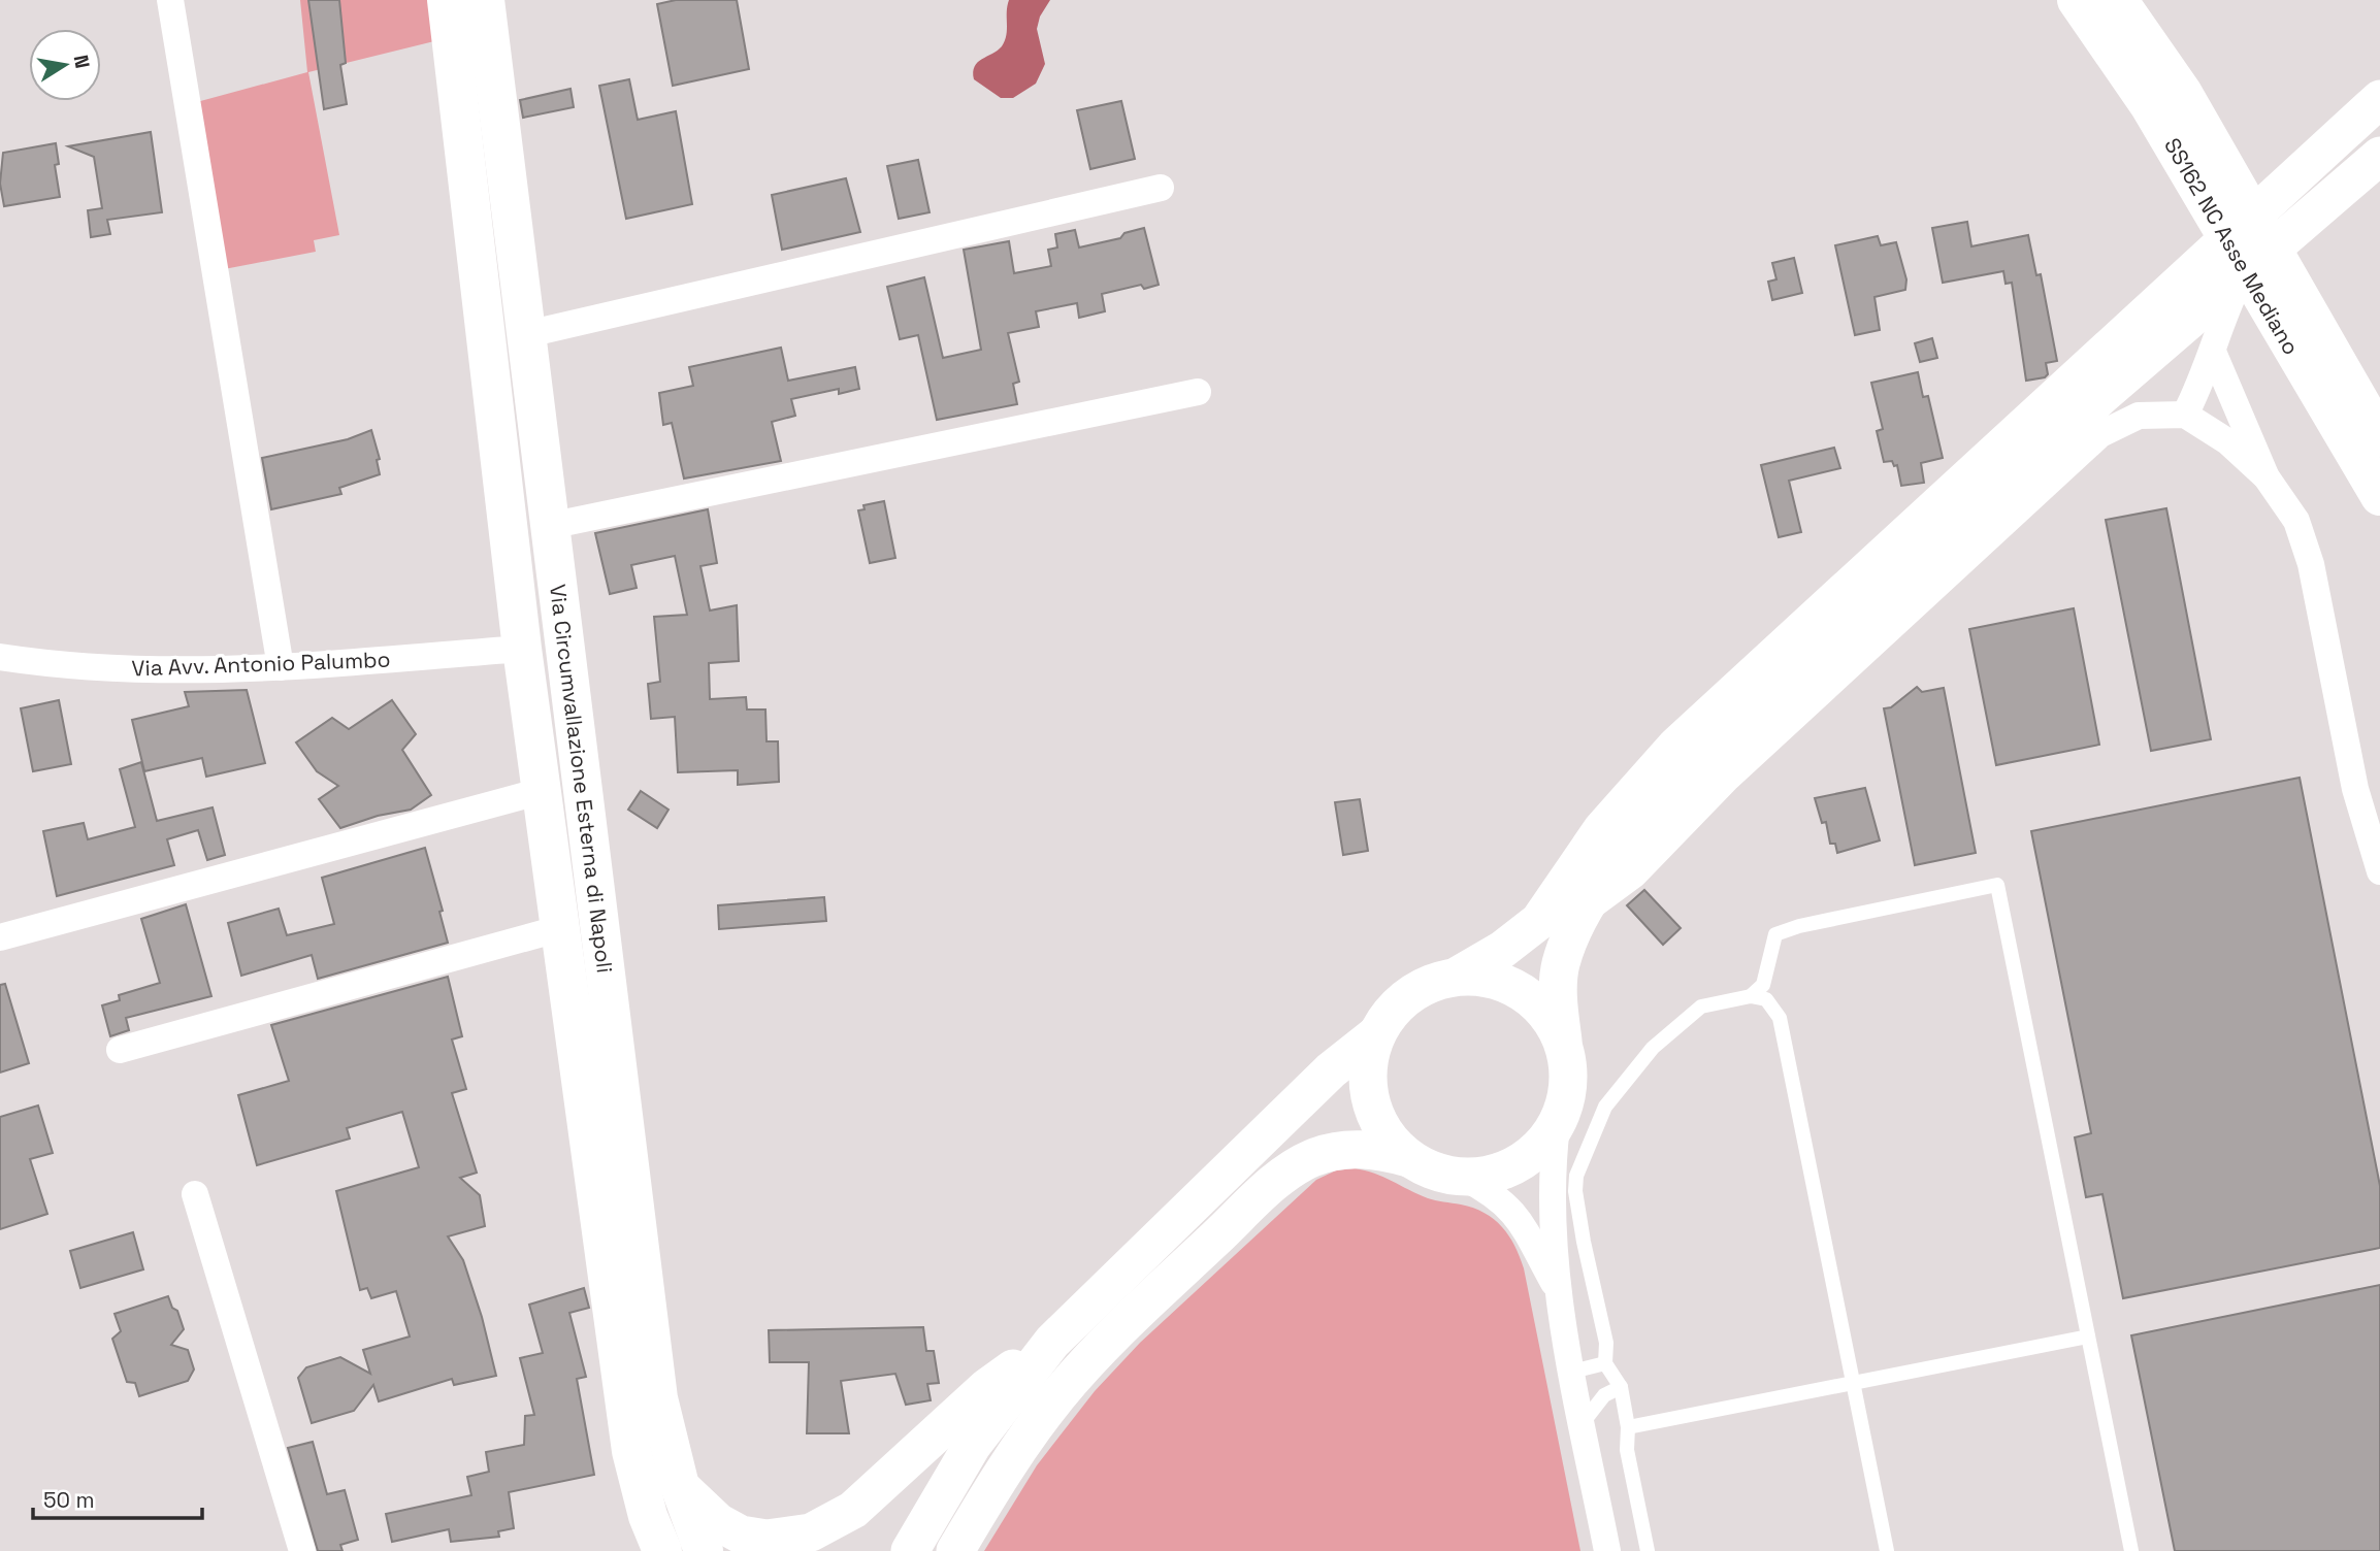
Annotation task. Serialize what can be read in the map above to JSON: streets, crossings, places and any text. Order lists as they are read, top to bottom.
{
  "streets": {
    "main road": ["SS162 NC Asse Mediano", "Via Circumvallazione Esterna di Napoli"],
    "street": ["Via Avv. Antonio Palumbo"]
  },
  "crossings": [
    ["Via Avv. Antonio Palumbo", "Via Circumvallazione Esterna di Napoli"]
  ],
  "scale_bar": "50 m",
  "north": "right"
}
